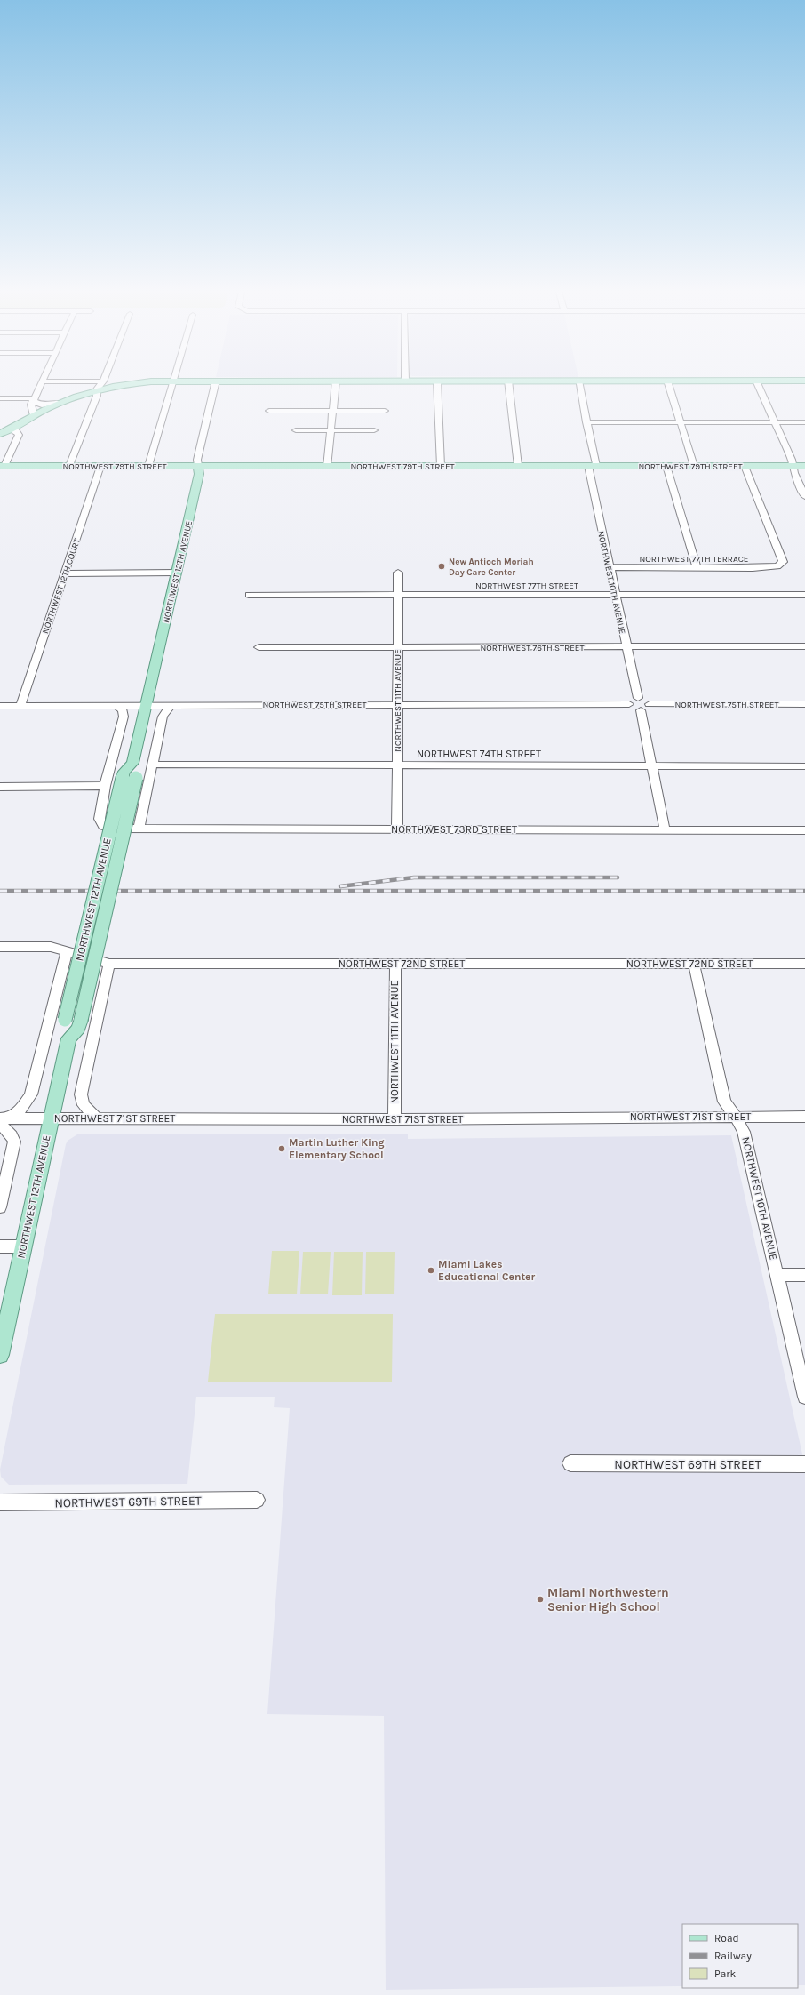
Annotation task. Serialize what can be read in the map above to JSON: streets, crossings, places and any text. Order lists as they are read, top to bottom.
{
  "streets": {
    "main road": ["NORTHWEST 79TH STREET", "NORTHWEST 12TH AVENUE"],
    "street": [
      "NORTHWEST 77TH TERRACE",
      "NORTHWEST 10TH AVENUE",
      "NORTHWEST 77TH STREET",
      "NORTHWEST 12TH COURT",
      "NORTHWEST 76TH STREET",
      "NORTHWEST 11TH AVENUE",
      "NORTHWEST 75TH STREET",
      "NORTHWEST 74TH STREET",
      "NORTHWEST 73RD STREET",
      "NORTHWEST 72ND STREET",
      "NORTHWEST 71ST STREET",
      "NORTHWEST 69TH STREET"
    ]
  },
  "crossings": [
    ["NORTHWEST 79TH STREET", "NORTHWEST 77TH TERRACE"],
    ["NORTHWEST 79TH STREET", "NORTHWEST 12TH AVENUE"],
    ["NORTHWEST 79TH STREET", "NORTHWEST 10TH AVENUE"],
    ["NORTHWEST 79TH STREET", "NORTHWEST 12TH COURT"],
    ["NORTHWEST 77TH TERRACE", "NORTHWEST 10TH AVENUE"],
    ["NORTHWEST 12TH AVENUE", "NORTHWEST 75TH STREET"],
    ["NORTHWEST 12TH AVENUE", "NORTHWEST 73RD STREET"],
    ["NORTHWEST 12TH AVENUE", "NORTHWEST 72ND STREET"],
    ["NORTHWEST 12TH AVENUE", "NORTHWEST 71ST STREET"],
    ["NORTHWEST 10TH AVENUE", "NORTHWEST 77TH STREET"],
    ["NORTHWEST 10TH AVENUE", "NORTHWEST 76TH STREET"],
    ["NORTHWEST 10TH AVENUE", "NORTHWEST 72ND STREET"],
    ["NORTHWEST 10TH AVENUE", "NORTHWEST 71ST STREET"],
    ["NORTHWEST 77TH STREET", "NORTHWEST 11TH AVENUE"],
    ["NORTHWEST 12TH COURT", "NORTHWEST 75TH STREET"],
    ["NORTHWEST 76TH STREET", "NORTHWEST 11TH AVENUE"],
    ["NORTHWEST 11TH AVENUE", "NORTHWEST 75TH STREET"],
    ["NORTHWEST 11TH AVENUE", "NORTHWEST 74TH STREET"],
    ["NORTHWEST 11TH AVENUE", "NORTHWEST 73RD STREET"],
    ["NORTHWEST 11TH AVENUE", "NORTHWEST 72ND STREET"],
    ["NORTHWEST 11TH AVENUE", "NORTHWEST 71ST STREET"]
  ],
  "places": [
    "New Antioch Moriah Day Care Center",
    "Martin Luther King Elementary School",
    "Miami Lakes Educational Center",
    "Miami Northwestern Senior High School"
  ],
  "legend": ["Road", "Railway", "Park"]
}
